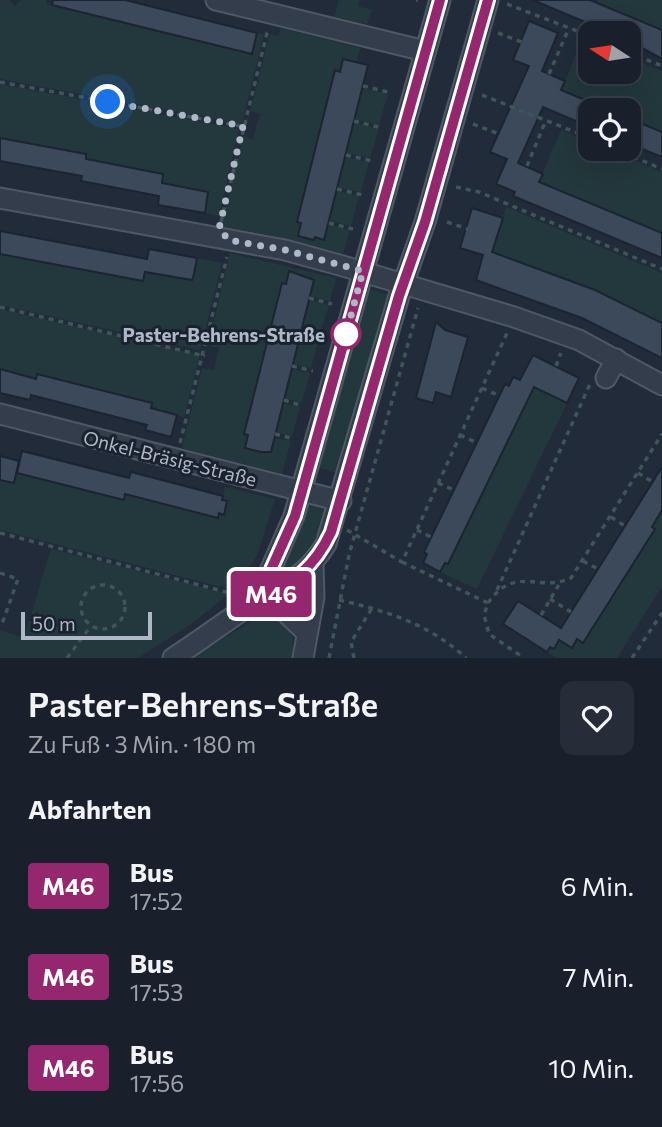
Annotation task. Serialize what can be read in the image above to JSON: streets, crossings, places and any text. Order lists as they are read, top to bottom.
{
  "streets": {
    "street": ["Onkel-Bräsig-Straße"]
  },
  "places": ["Paster-Behrens-Straße"],
  "lines": ["bus line M46"],
  "scale_bar": "50 m",
  "north": "left",
  "page": {
    "on_map": "M46",
    "scale": "50 m",
    "heading": [
      ["Paster-Behrens-Straße", "Zu Fuß · 3 Min. · 180 m"],
      "Abfahrten"
    ],
    "list": [
      {
        "mark": "M46",
        "name": "Bus",
        "note": "17:52",
        "value": "6 Min."
      },
      {
        "mark": "M46",
        "name": "Bus",
        "note": "17:53",
        "value": "7 Min."
      },
      {
        "mark": "M46",
        "name": "Bus",
        "note": "17:56",
        "value": "10 Min."
      }
    ]
  }
}
